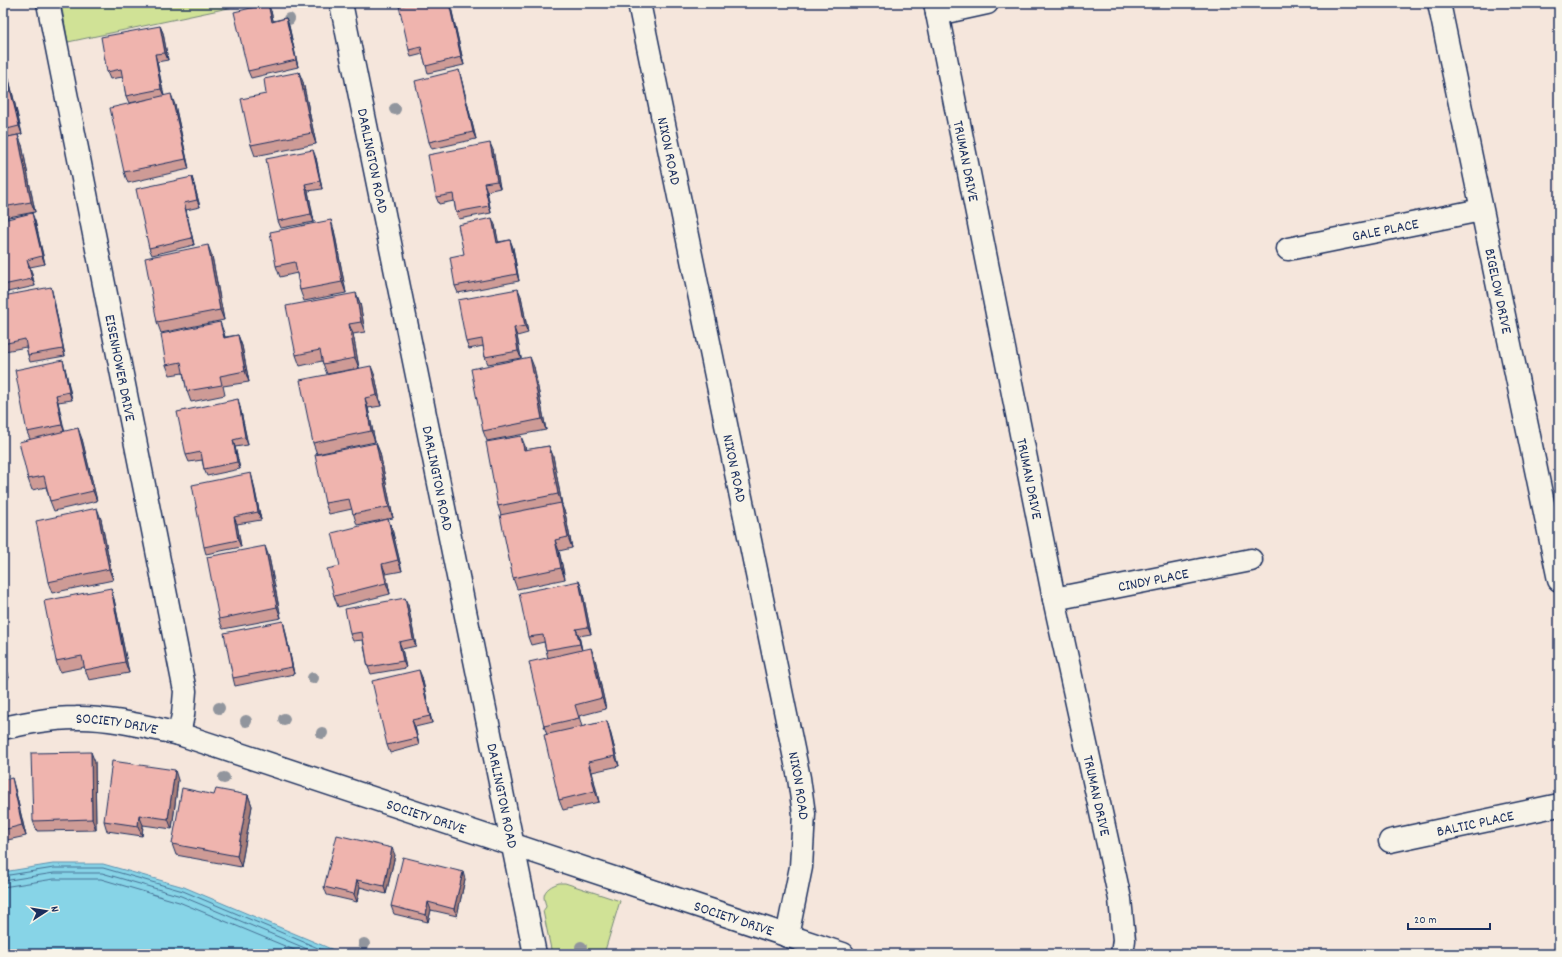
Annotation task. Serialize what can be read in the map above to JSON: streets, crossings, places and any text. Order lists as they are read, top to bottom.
{
  "streets": {
    "street": [
      "NIXON ROAD",
      "DARLINGTON ROAD",
      "TRUMAN DRIVE",
      "GALE PLACE",
      "BIGELOW DRIVE",
      "EISENHOWER DRIVE",
      "CINDY PLACE",
      "SOCIETY DRIVE",
      "BALTIC PLACE"
    ]
  },
  "crossings": [
    ["NIXON ROAD", "SOCIETY DRIVE"],
    ["DARLINGTON ROAD", "SOCIETY DRIVE"],
    ["TRUMAN DRIVE", "CINDY PLACE"],
    ["GALE PLACE", "BIGELOW DRIVE"],
    ["EISENHOWER DRIVE", "SOCIETY DRIVE"]
  ],
  "scale_bar": "20 m",
  "north": "right"
}
